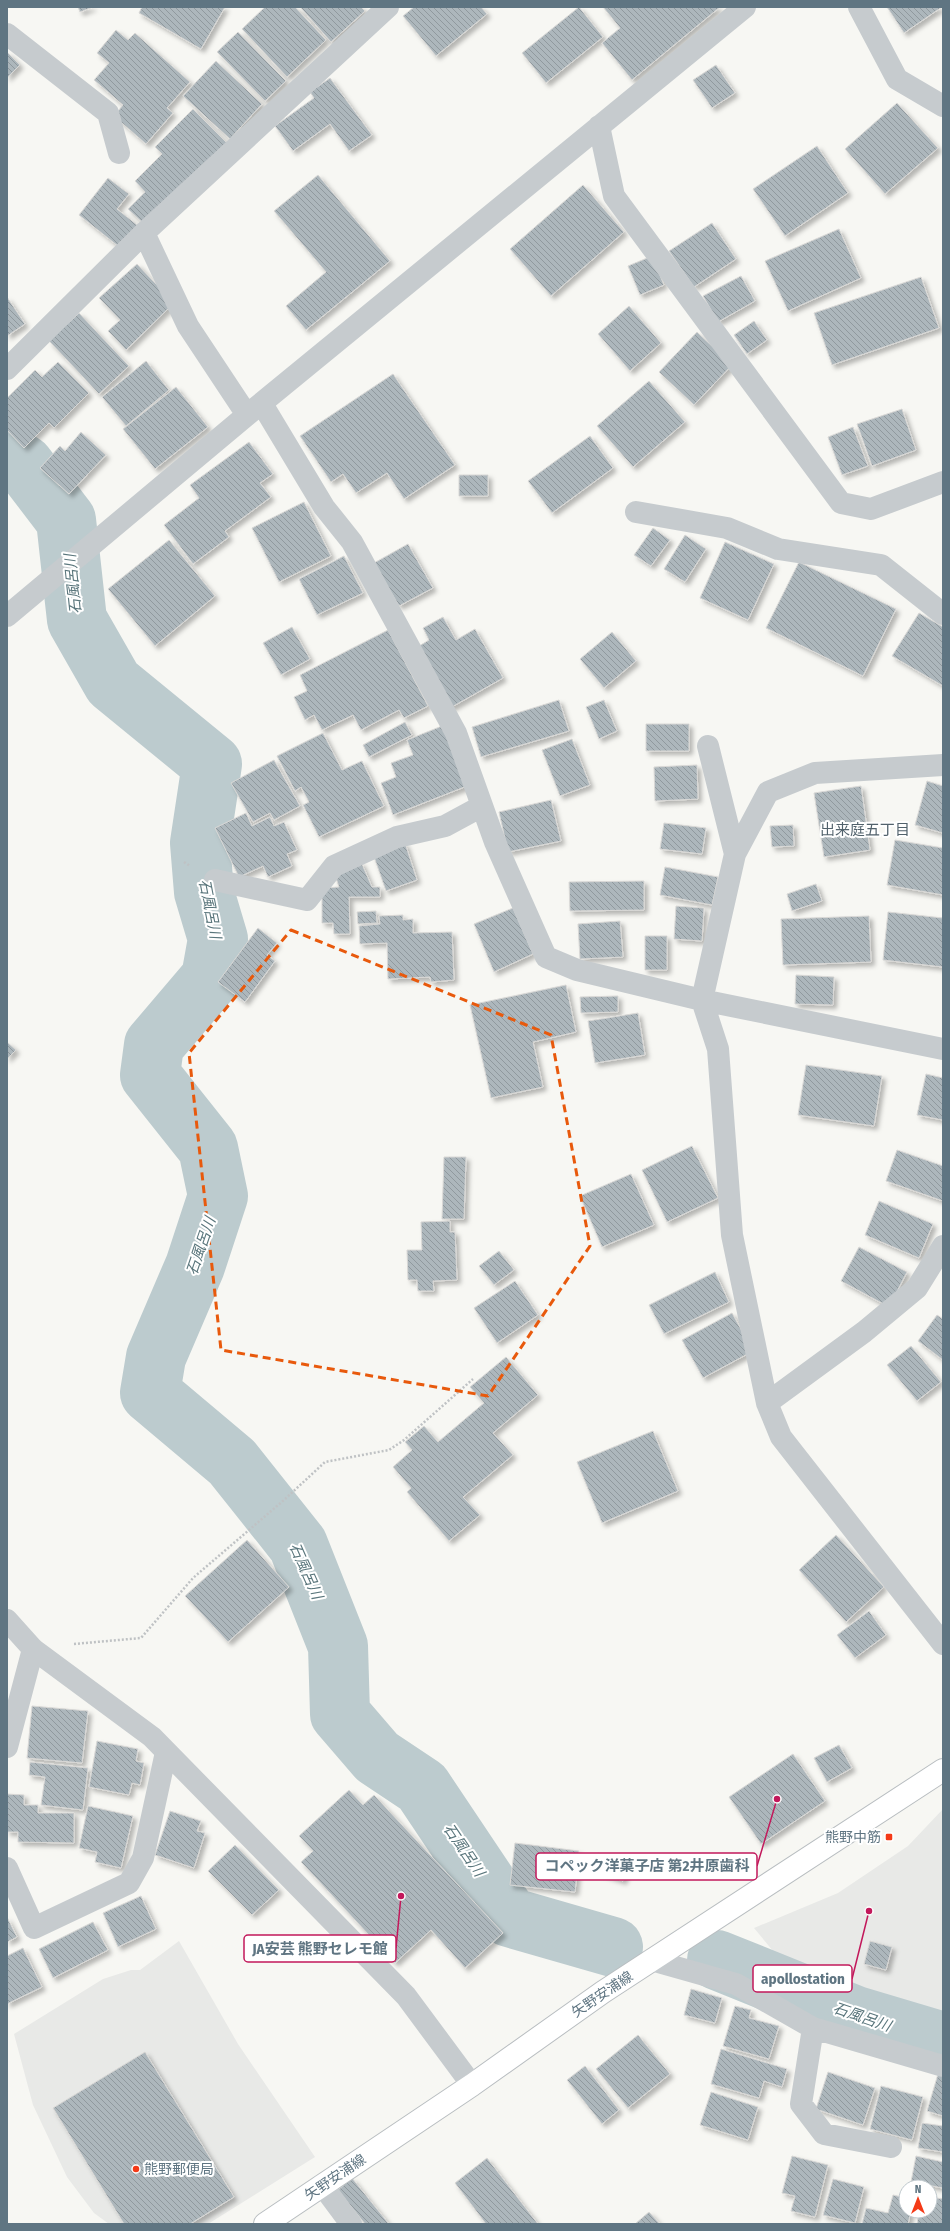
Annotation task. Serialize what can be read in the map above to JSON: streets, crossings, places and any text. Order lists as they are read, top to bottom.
{
  "streets": {
    "main road": ["矢野安浦線"]
  },
  "districts": ["出来庭五丁目"],
  "water": ["石風呂川"],
  "places": {
    "other": [
      "コペック洋菓子店 第2井原歯科",
      "JA安芸 熊野セレモ館",
      "apollostation",
      "熊野郵便局"
    ],
    "transit": ["熊野中筋"]
  },
  "north": "top"
}
